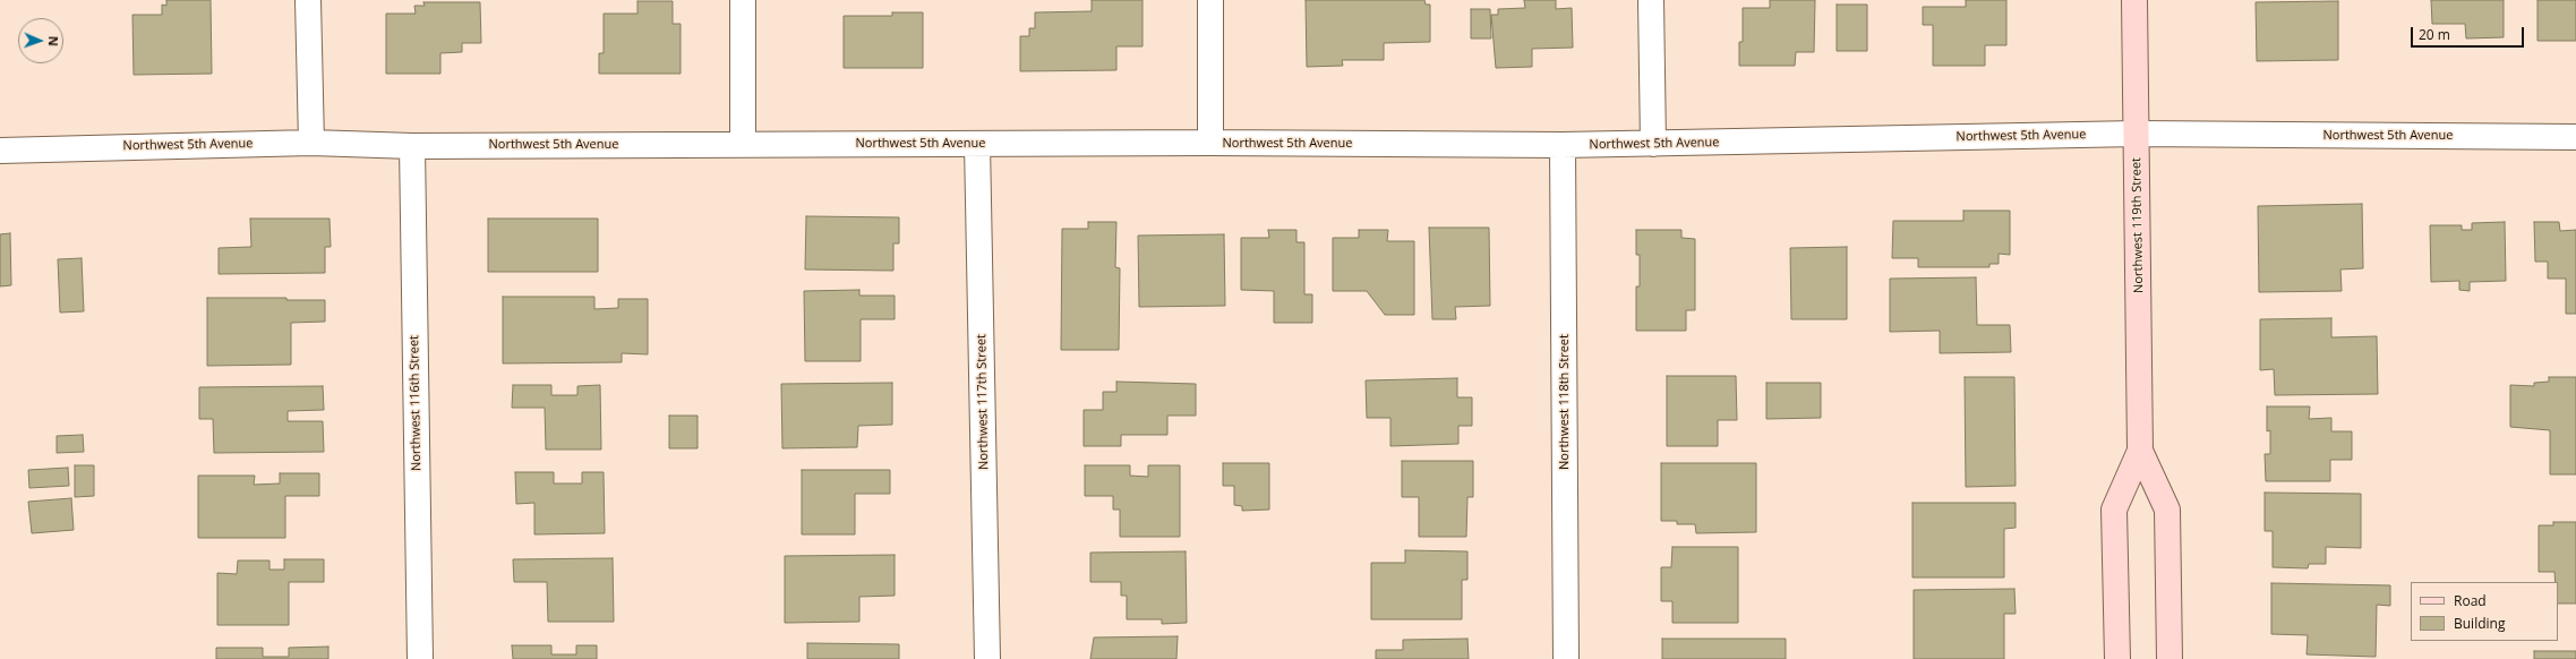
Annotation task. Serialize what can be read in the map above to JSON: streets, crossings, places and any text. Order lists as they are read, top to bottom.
{
  "streets": {
    "main road": ["Northwest 119th Street"],
    "street": [
      "Northwest 5th Avenue",
      "Northwest 117th Street",
      "Northwest 118th Street",
      "Northwest 116th Street"
    ]
  },
  "crossings": [
    ["Northwest 5th Avenue", "Northwest 119th Street"],
    ["Northwest 5th Avenue", "Northwest 117th Street"],
    ["Northwest 5th Avenue", "Northwest 118th Street"],
    ["Northwest 5th Avenue", "Northwest 116th Street"]
  ],
  "legend": ["Road", "Building"],
  "scale_bar": "20 m",
  "north": "right"
}
